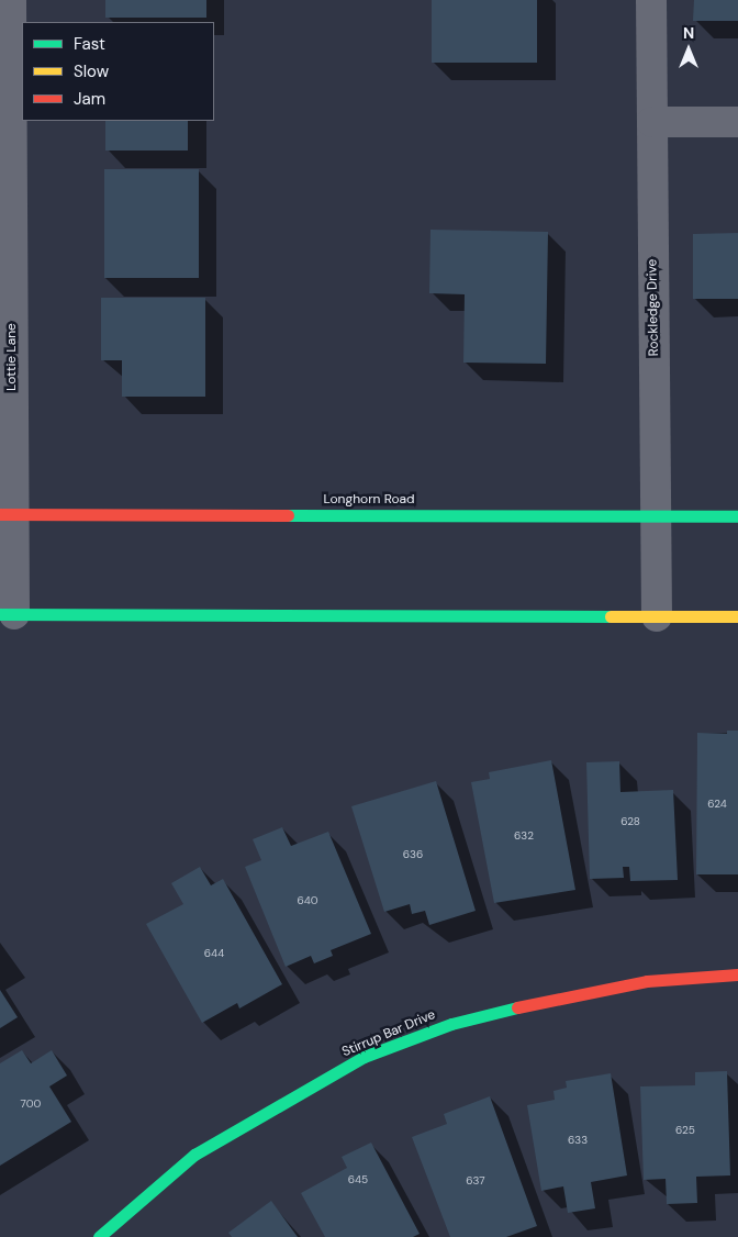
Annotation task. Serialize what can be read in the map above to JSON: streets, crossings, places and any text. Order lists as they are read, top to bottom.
{
  "streets": {
    "main road": ["Longhorn Road", "Stirrup Bar Drive"],
    "street": ["Rockledge Drive", "Lottie Lane"]
  },
  "crossings": [
    ["Rockledge Drive", "Longhorn Road"],
    ["Lottie Lane", "Longhorn Road"]
  ],
  "house_numbers": [
    "624",
    "628",
    "632",
    "636",
    "640",
    "644",
    "700",
    "625",
    "633",
    "645",
    "637"
  ],
  "legend": ["Fast", "Slow", "Jam"],
  "north": "top"
}
